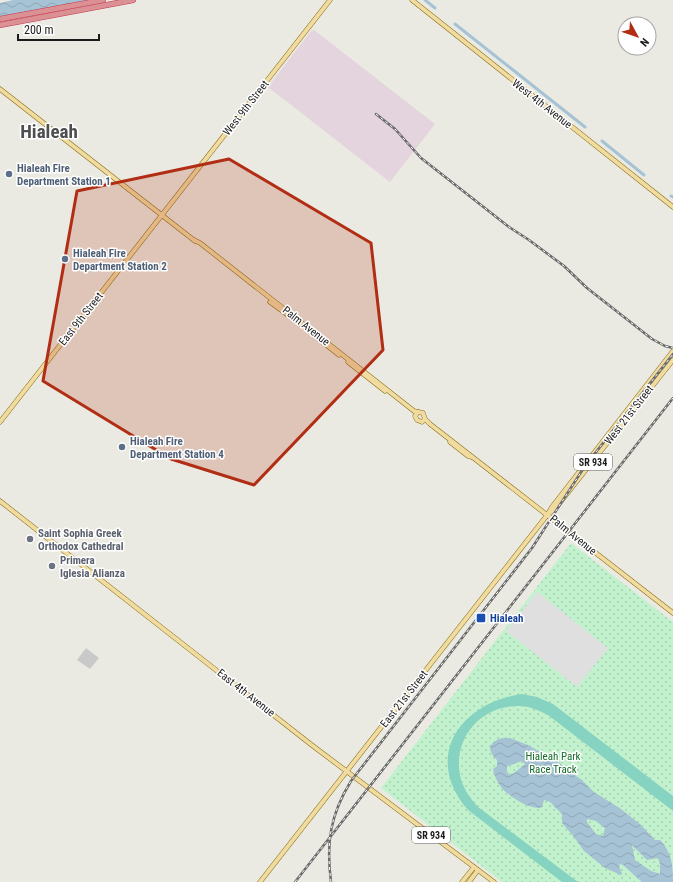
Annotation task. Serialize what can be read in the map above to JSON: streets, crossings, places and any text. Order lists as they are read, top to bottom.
{
  "streets": {
    "main road": [
      "West 4th Avenue",
      "West 9th Street",
      "East 9th Street",
      "Palm Avenue",
      "West 21st Street",
      "SR 934",
      "East 4th Avenue",
      "East 21st Street"
    ]
  },
  "crossings": [
    ["West 9th Street", "East 9th Street"],
    ["West 9th Street", "Palm Avenue"],
    ["East 9th Street", "Palm Avenue"],
    ["Palm Avenue", "West 21st Street"],
    ["Palm Avenue", "East 21st Street"],
    ["West 21st Street", "East 21st Street"],
    ["East 4th Avenue", "East 21st Street"]
  ],
  "districts": ["Hialeah"],
  "parks": ["Hialeah Park Race Track"],
  "places": {
    "other": [
      "Hialeah Fire Department Station 1",
      "Hialeah Fire Department Station 2",
      "Hialeah Fire Department Station 4",
      "Saint Sophia Greek Orthodox Cathedral",
      "Primera Iglesia Alianza"
    ],
    "transit": ["Hialeah"]
  },
  "scale_bar": "200 m",
  "north": "bottom right"
}
